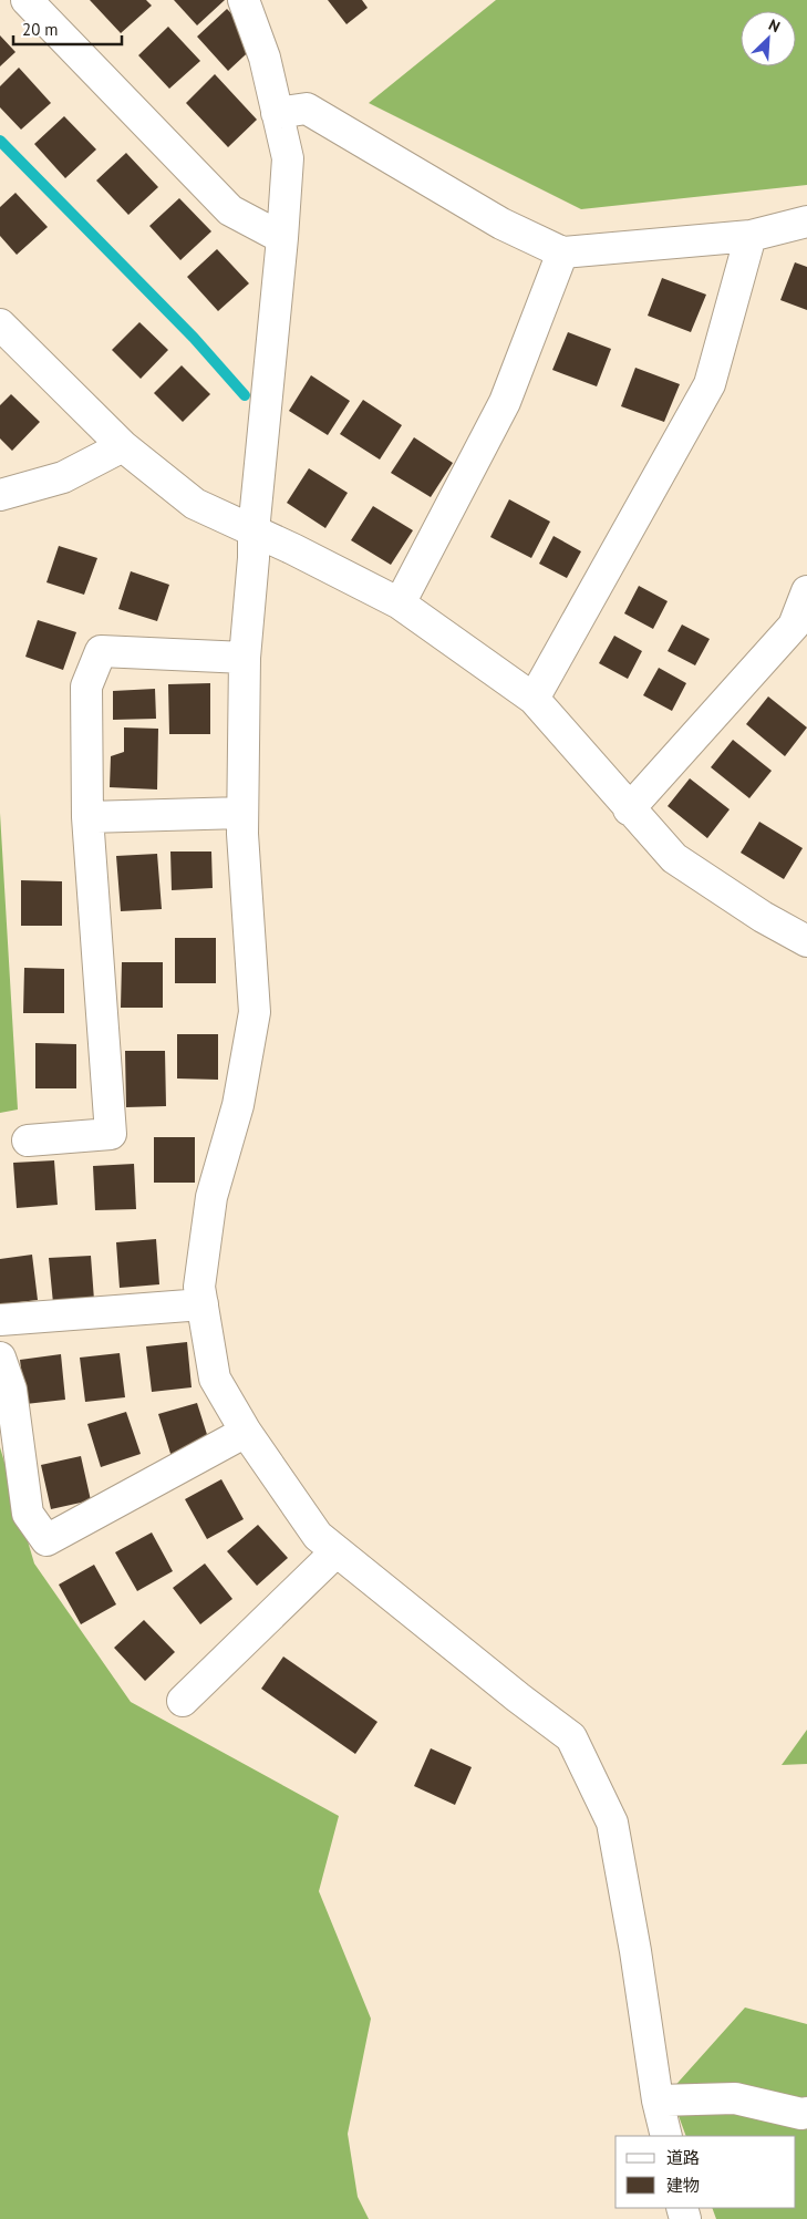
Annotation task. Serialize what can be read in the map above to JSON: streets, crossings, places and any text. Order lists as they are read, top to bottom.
{
  "legend": ["道路", "建物"],
  "scale_bar": "20 m",
  "north": "top right"
}
